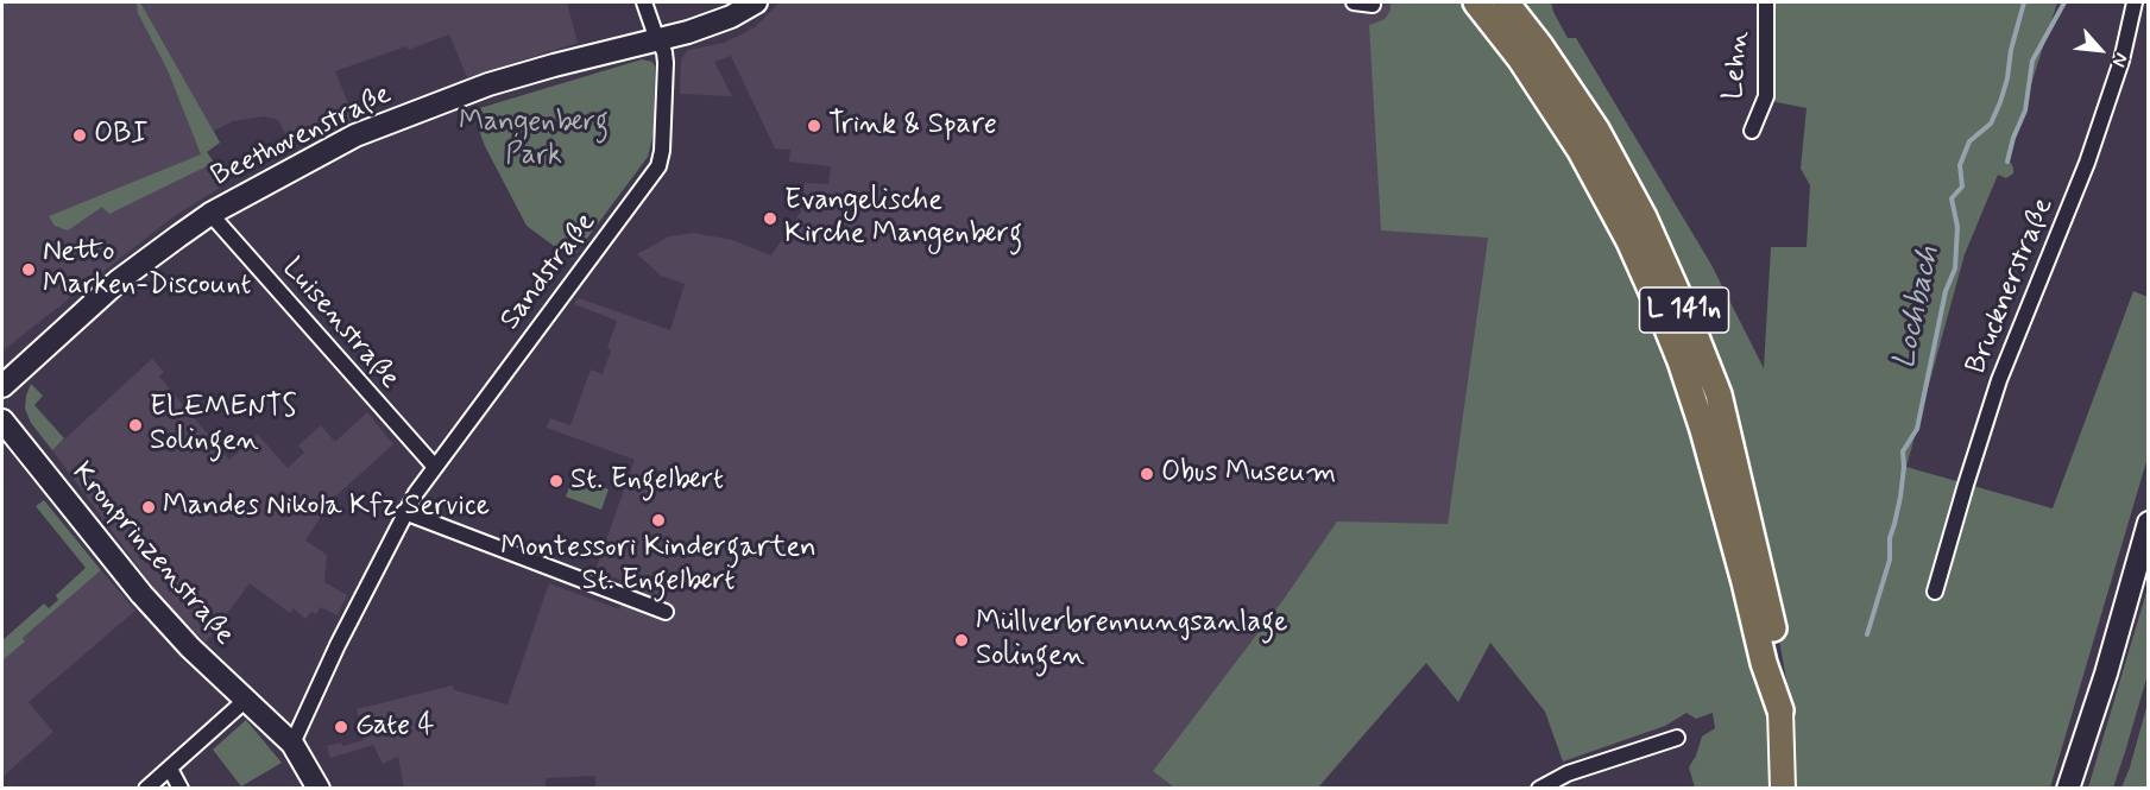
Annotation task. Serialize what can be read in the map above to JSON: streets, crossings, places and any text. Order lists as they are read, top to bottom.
{
  "streets": {
    "highway": ["L 141n"],
    "main road": ["Beethovenstraße", "Kronprinzenstraße"],
    "street": [
      "Lehn",
      "Sandstraße",
      "Brucknerstraße",
      "Luisenstraße"
    ]
  },
  "crossings": [
    ["Beethovenstraße", "Sandstraße"],
    ["Beethovenstraße", "Luisenstraße"],
    ["Sandstraße", "Luisenstraße"],
    ["Sandstraße", "Kronprinzenstraße"]
  ],
  "water": ["Lochbach"],
  "parks": ["Mangenberg Park"],
  "places": [
    "Trink & Spare",
    "OBI",
    "Evangelische Kirche Mangenberg",
    "Netto Marken-Discount",
    "ELEMENTS Solingen",
    "Obus Museum",
    "St. Engelbert",
    "Mandes Nikola Kfz Service",
    "Montessori Kindergarten St. Engelbert",
    "Müllverbrennungsanlage Solingen",
    "Gate 4"
  ],
  "north": "bottom right"
}
